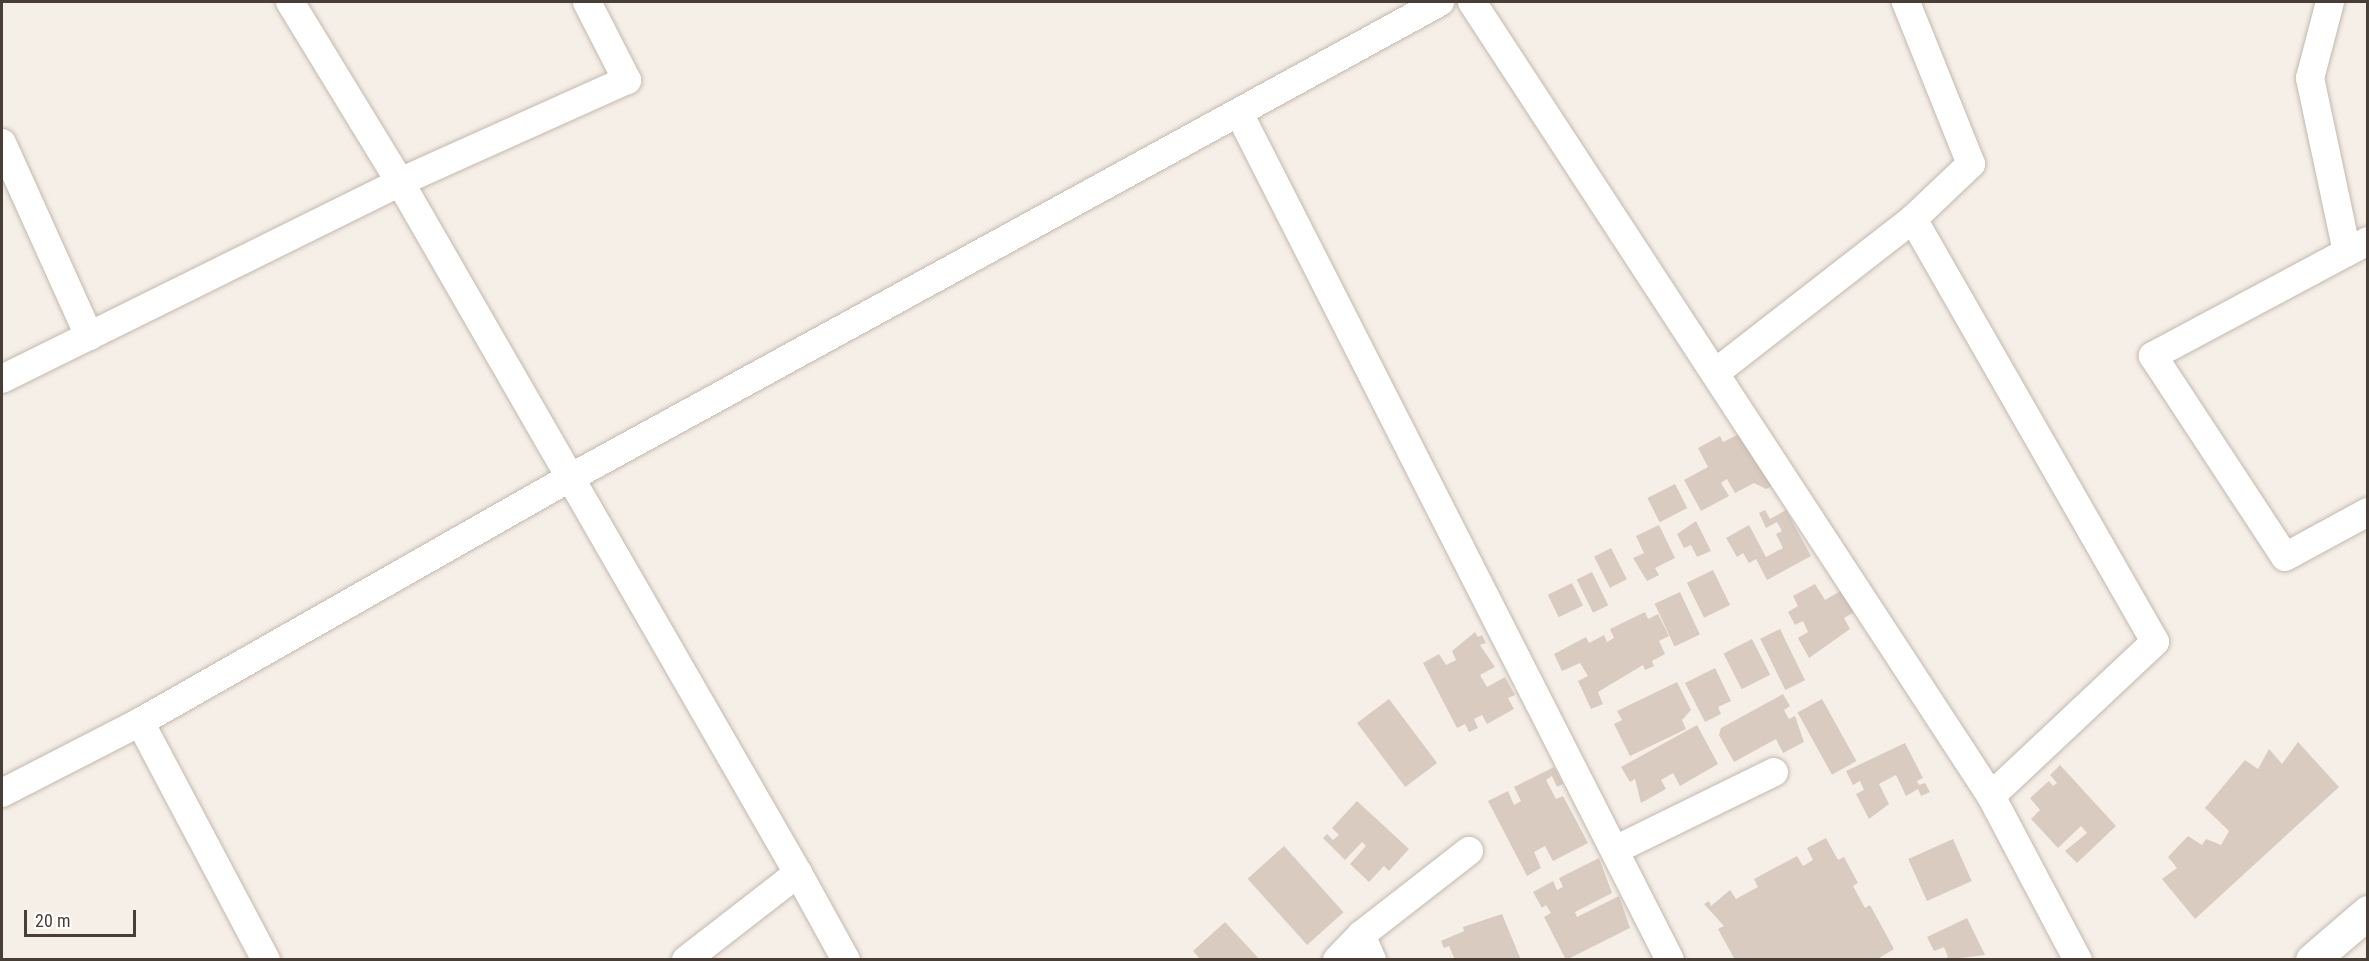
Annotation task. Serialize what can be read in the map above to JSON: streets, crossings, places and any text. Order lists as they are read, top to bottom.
{
  "scale_bar": "20 m"
}
